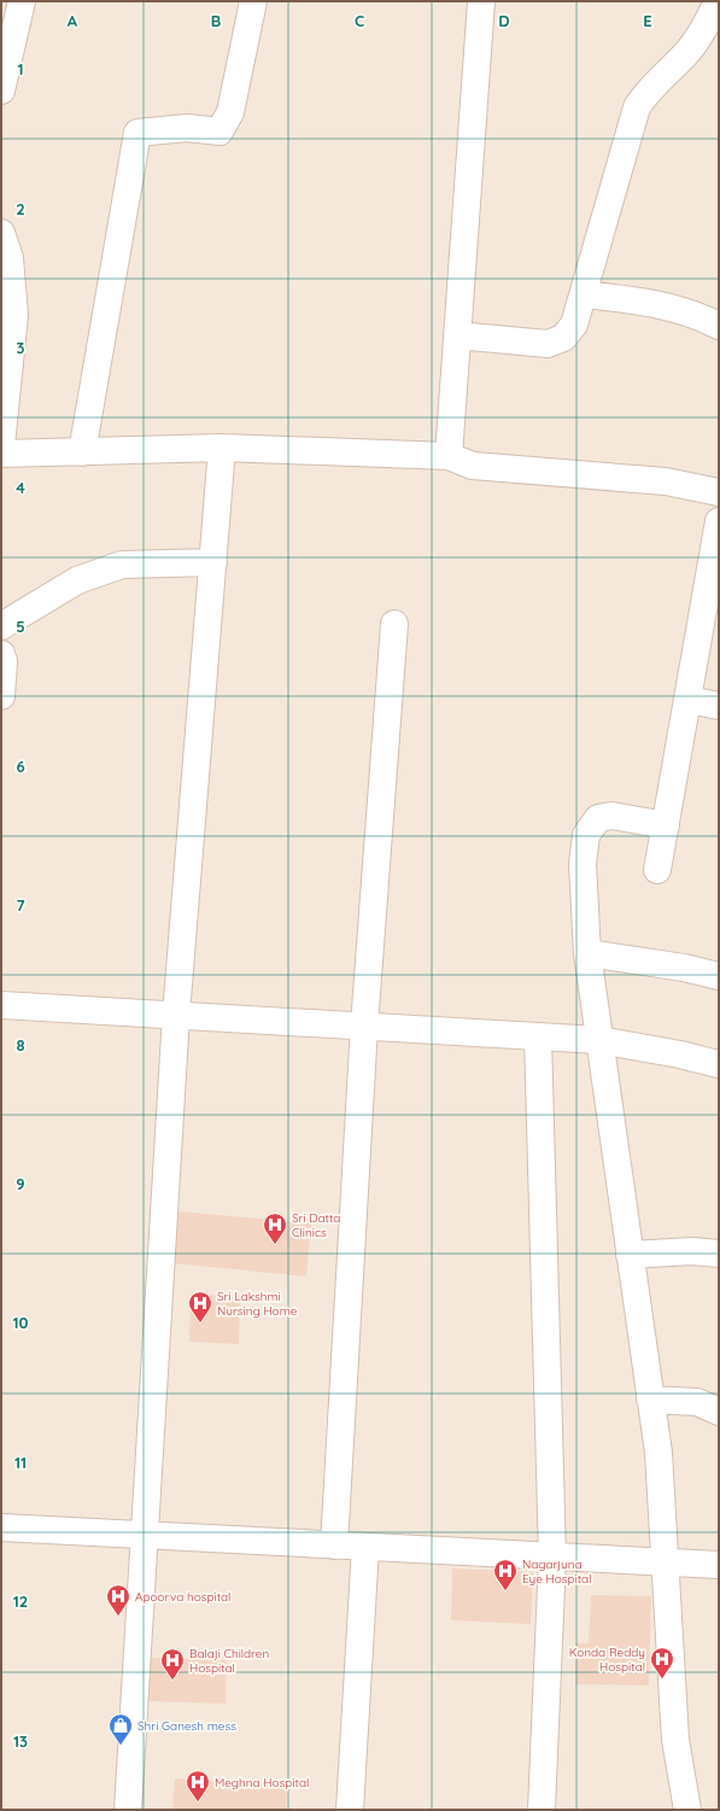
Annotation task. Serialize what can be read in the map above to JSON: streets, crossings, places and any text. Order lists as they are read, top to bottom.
{
  "places": {
    "hospital": [
      "Sri Datta Clinics",
      "Sri Lakshmi Nursing Home",
      "Nagarjuna Eye Hospital",
      "Apoorva hospital",
      "Konda Reddy Hospital",
      "Balaji Children Hospital",
      "Meghna Hospital"
    ],
    "shop": ["Shri Ganesh mess"]
  },
  "grid": {
    "columns": [
      "A",
      "B",
      "C",
      "D",
      "E"
    ],
    "rows": [
      "1",
      "2",
      "3",
      "4",
      "5",
      "6",
      "7",
      "8",
      "9",
      "10",
      "11",
      "12",
      "13"
    ]
  }
}
